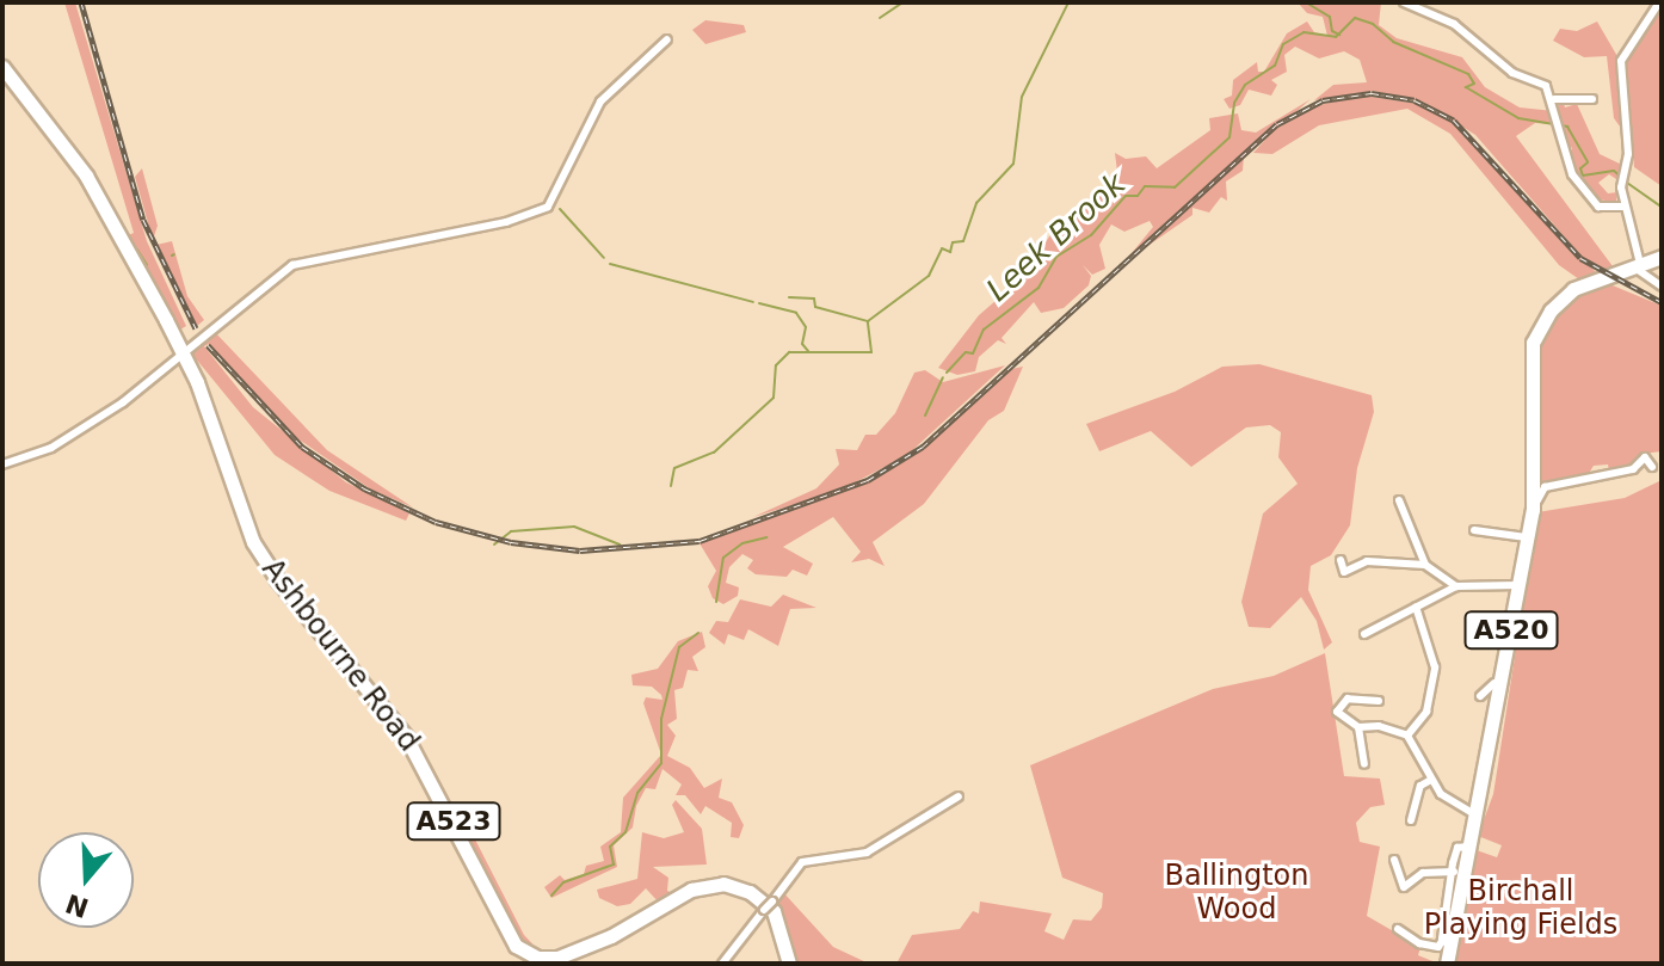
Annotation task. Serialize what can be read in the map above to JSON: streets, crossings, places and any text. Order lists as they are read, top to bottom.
{
  "streets": {
    "highway": ["A520", "Ashbourne Road", "A523"]
  },
  "water": ["Leek Brook"],
  "parks": ["Ballington Wood", "Birchall Playing Fields"],
  "north": "bottom"
}
